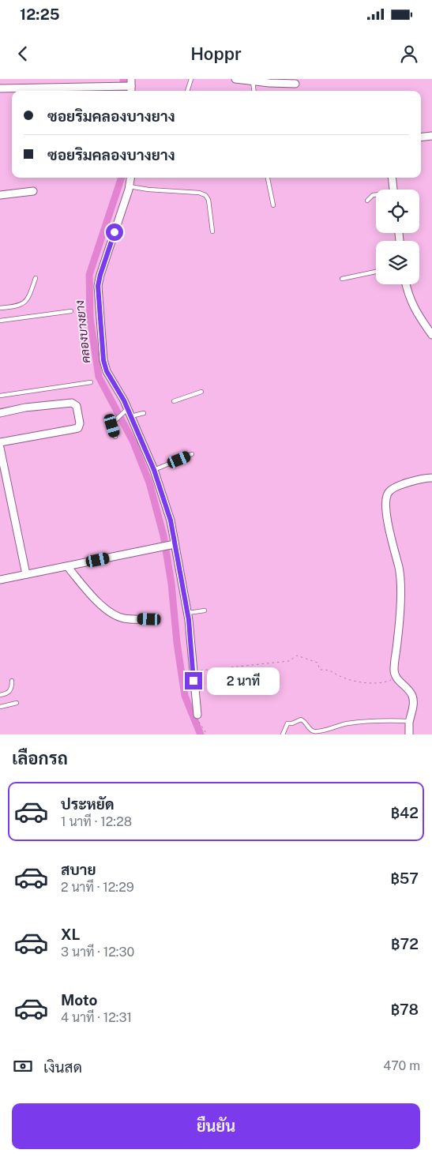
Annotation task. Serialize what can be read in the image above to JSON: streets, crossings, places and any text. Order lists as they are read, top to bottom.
{
  "water": ["คลองบางยาง"],
  "page": {
    "status": "12:25",
    "header": "Hoppr",
    "banner": ["ซอยริมคลองบางยาง", "ซอยริมคลองบางยาง"],
    "bubble": "2 นาที",
    "heading": "เลือกรถ",
    "list": [
      {
        "name": "ประหยัด",
        "note": "1 นาที · 12:28",
        "value": "฿42"
      },
      {
        "name": "สบาย",
        "note": "2 นาที · 12:29",
        "value": "฿57"
      },
      {
        "name": "XL",
        "note": "3 นาที · 12:30",
        "value": "฿72"
      },
      {
        "name": "Moto",
        "note": "4 นาที · 12:31",
        "value": "฿78"
      }
    ],
    "pay": ["เงินสด", "470 m"],
    "buttons": "ยืนยัน"
  }
}
